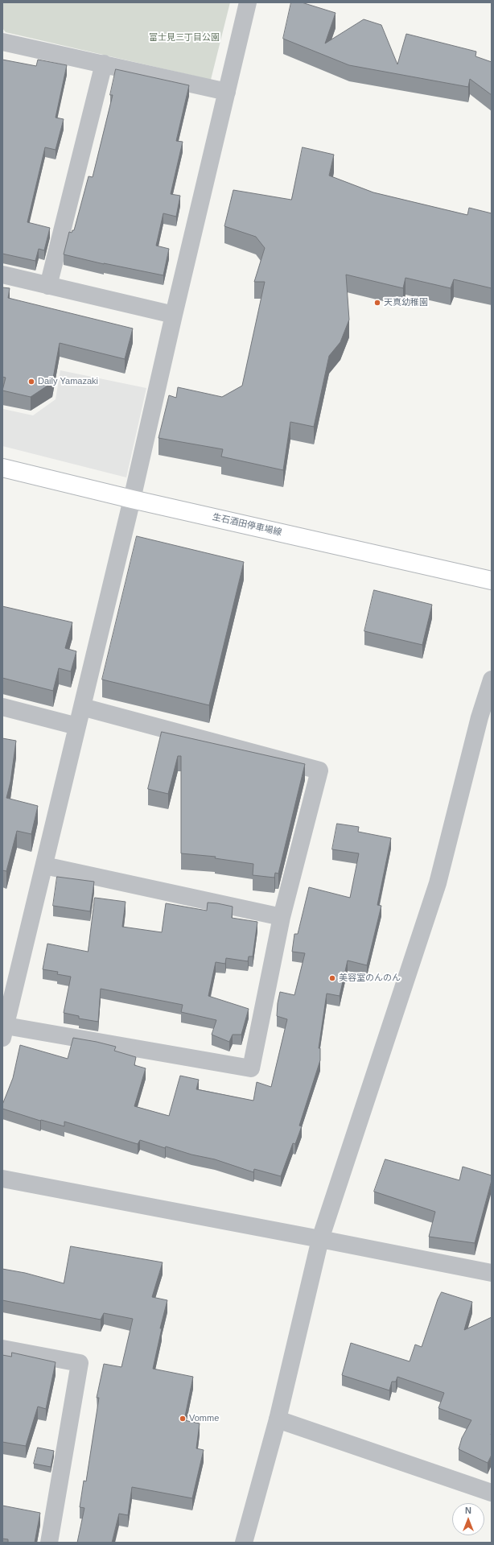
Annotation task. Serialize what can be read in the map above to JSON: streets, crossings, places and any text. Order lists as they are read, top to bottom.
{
  "streets": {
    "main road": ["生石酒田停車場線"]
  },
  "parks": ["富士見三丁目公園"],
  "places": [
    "天真幼稚園",
    "Daily Yamazaki",
    "美容室のんのん",
    "Vomme"
  ],
  "north": "top"
}
